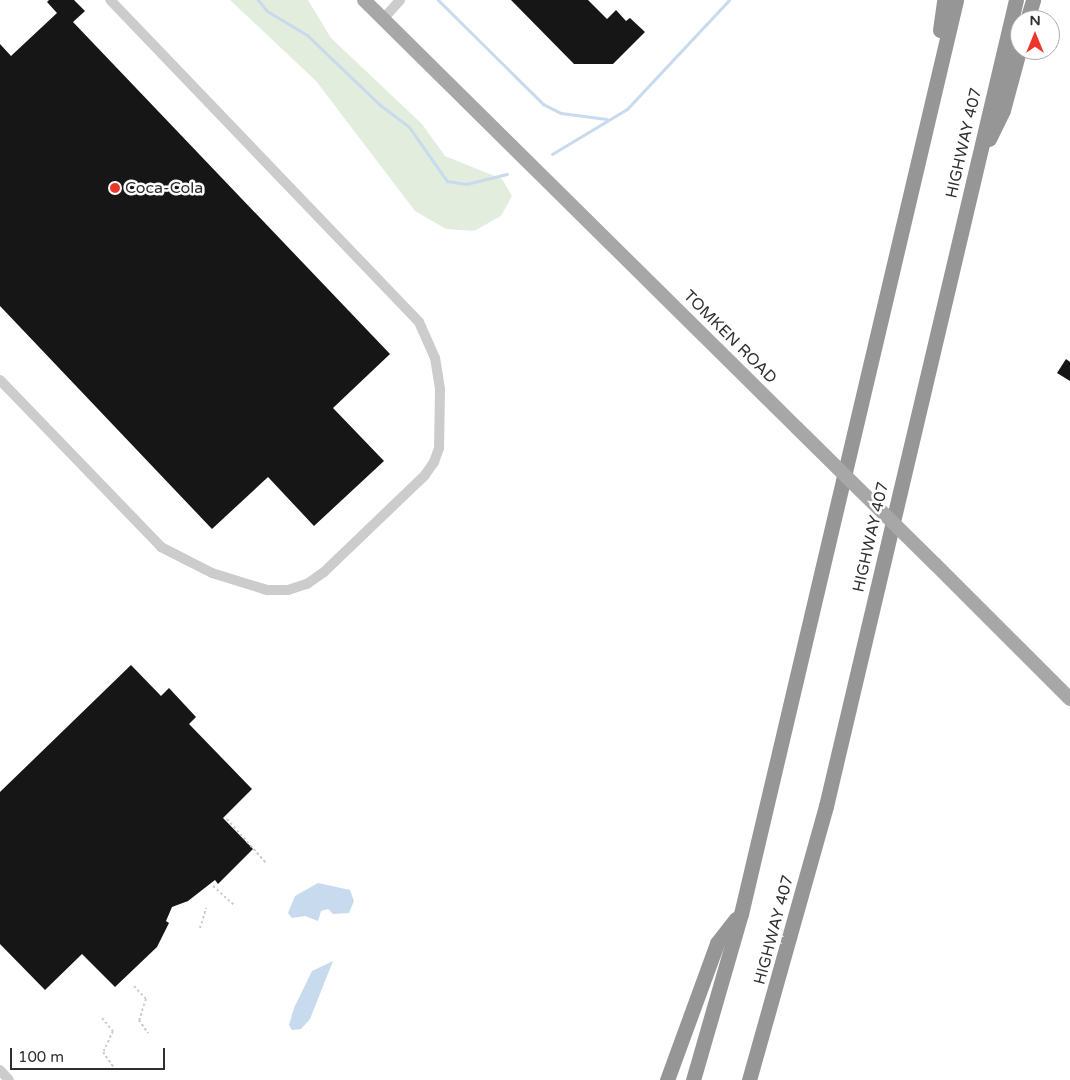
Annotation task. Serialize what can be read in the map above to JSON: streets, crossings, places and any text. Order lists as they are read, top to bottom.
{
  "streets": {
    "highway": ["HIGHWAY 407"],
    "main road": ["TOMKEN ROAD"]
  },
  "places": ["Coca-Cola"],
  "scale_bar": "100 m",
  "north": "top"
}
